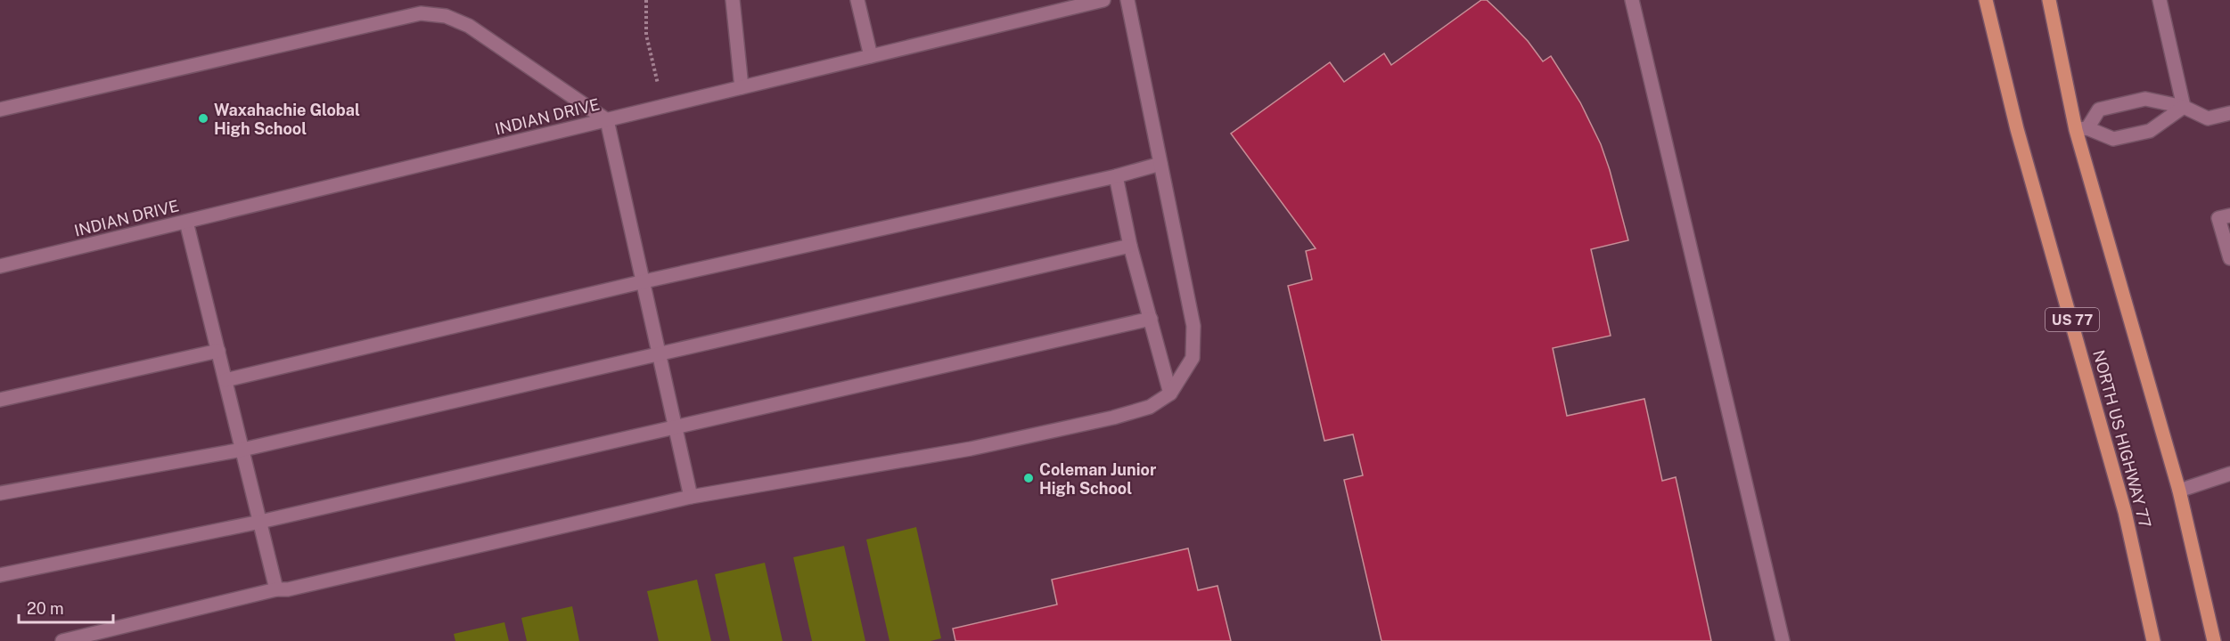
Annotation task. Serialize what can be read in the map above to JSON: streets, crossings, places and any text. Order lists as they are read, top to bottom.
{
  "streets": {
    "main road": ["US 77", "NORTH US HIGHWAY 77"],
    "street": ["INDIAN DRIVE"]
  },
  "places": ["Waxahachie Global High School", "Coleman Junior High School"],
  "scale_bar": "20 m"
}
